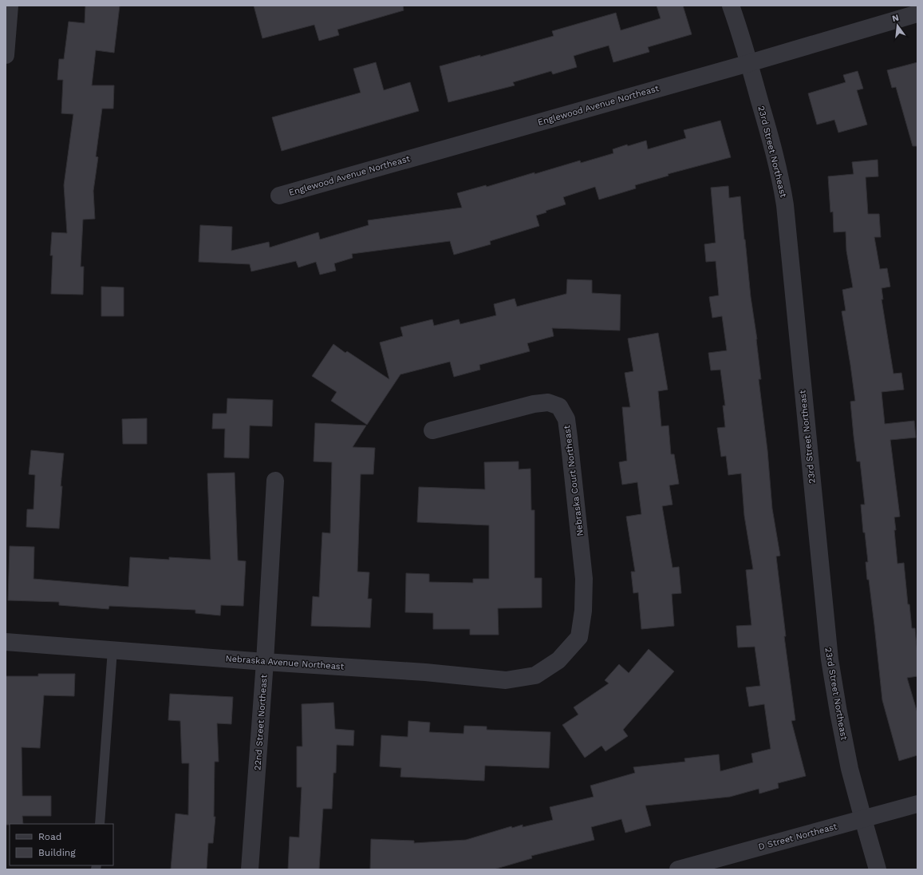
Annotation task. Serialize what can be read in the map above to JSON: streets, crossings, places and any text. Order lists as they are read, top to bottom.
{
  "streets": {
    "street": [
      "Englewood Avenue Northeast",
      "23rd Street Northeast",
      "Nebraska Court Northeast",
      "Nebraska Avenue Northeast",
      "22nd Street Northeast",
      "D Street Northeast"
    ]
  },
  "crossings": [
    ["Englewood Avenue Northeast", "23rd Street Northeast"],
    ["23rd Street Northeast", "D Street Northeast"],
    ["Nebraska Court Northeast", "Nebraska Avenue Northeast"],
    ["Nebraska Avenue Northeast", "22nd Street Northeast"]
  ],
  "legend": ["Road", "Building"],
  "north": "top"
}
